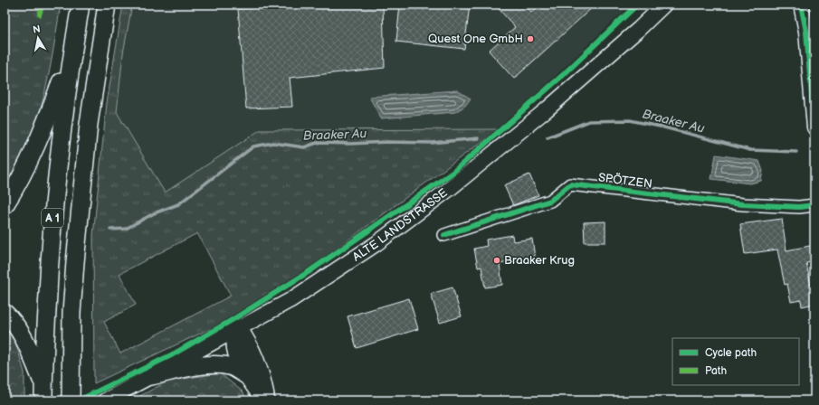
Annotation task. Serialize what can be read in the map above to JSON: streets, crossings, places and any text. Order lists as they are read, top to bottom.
{
  "streets": {
    "highway": ["A 1"],
    "main road": ["ALTE LANDSTRASSE"],
    "street": ["SPÖTZEN"]
  },
  "water": ["Braaker Au"],
  "places": ["Quest One GmbH", "Braaker Krug"],
  "legend": ["Cycle path", "Path"],
  "north": "top"
}
